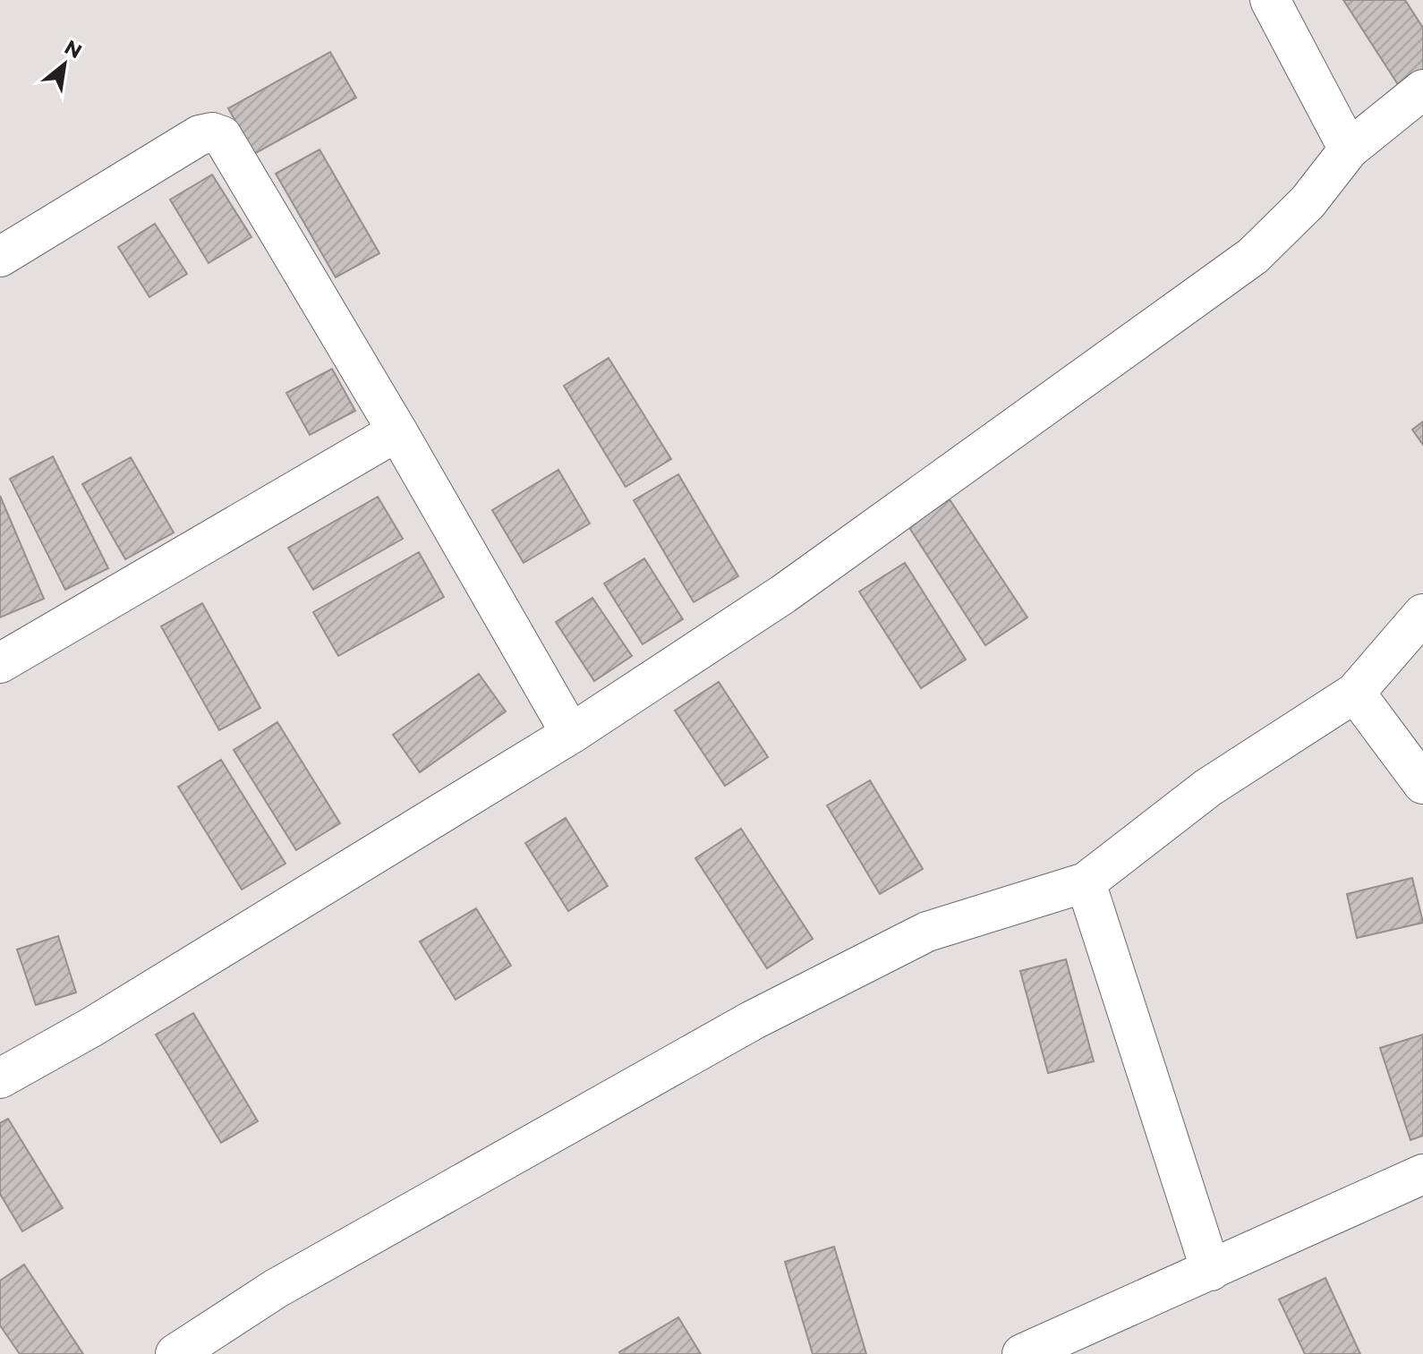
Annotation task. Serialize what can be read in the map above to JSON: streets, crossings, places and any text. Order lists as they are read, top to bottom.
{
  "north": "top right"
}
